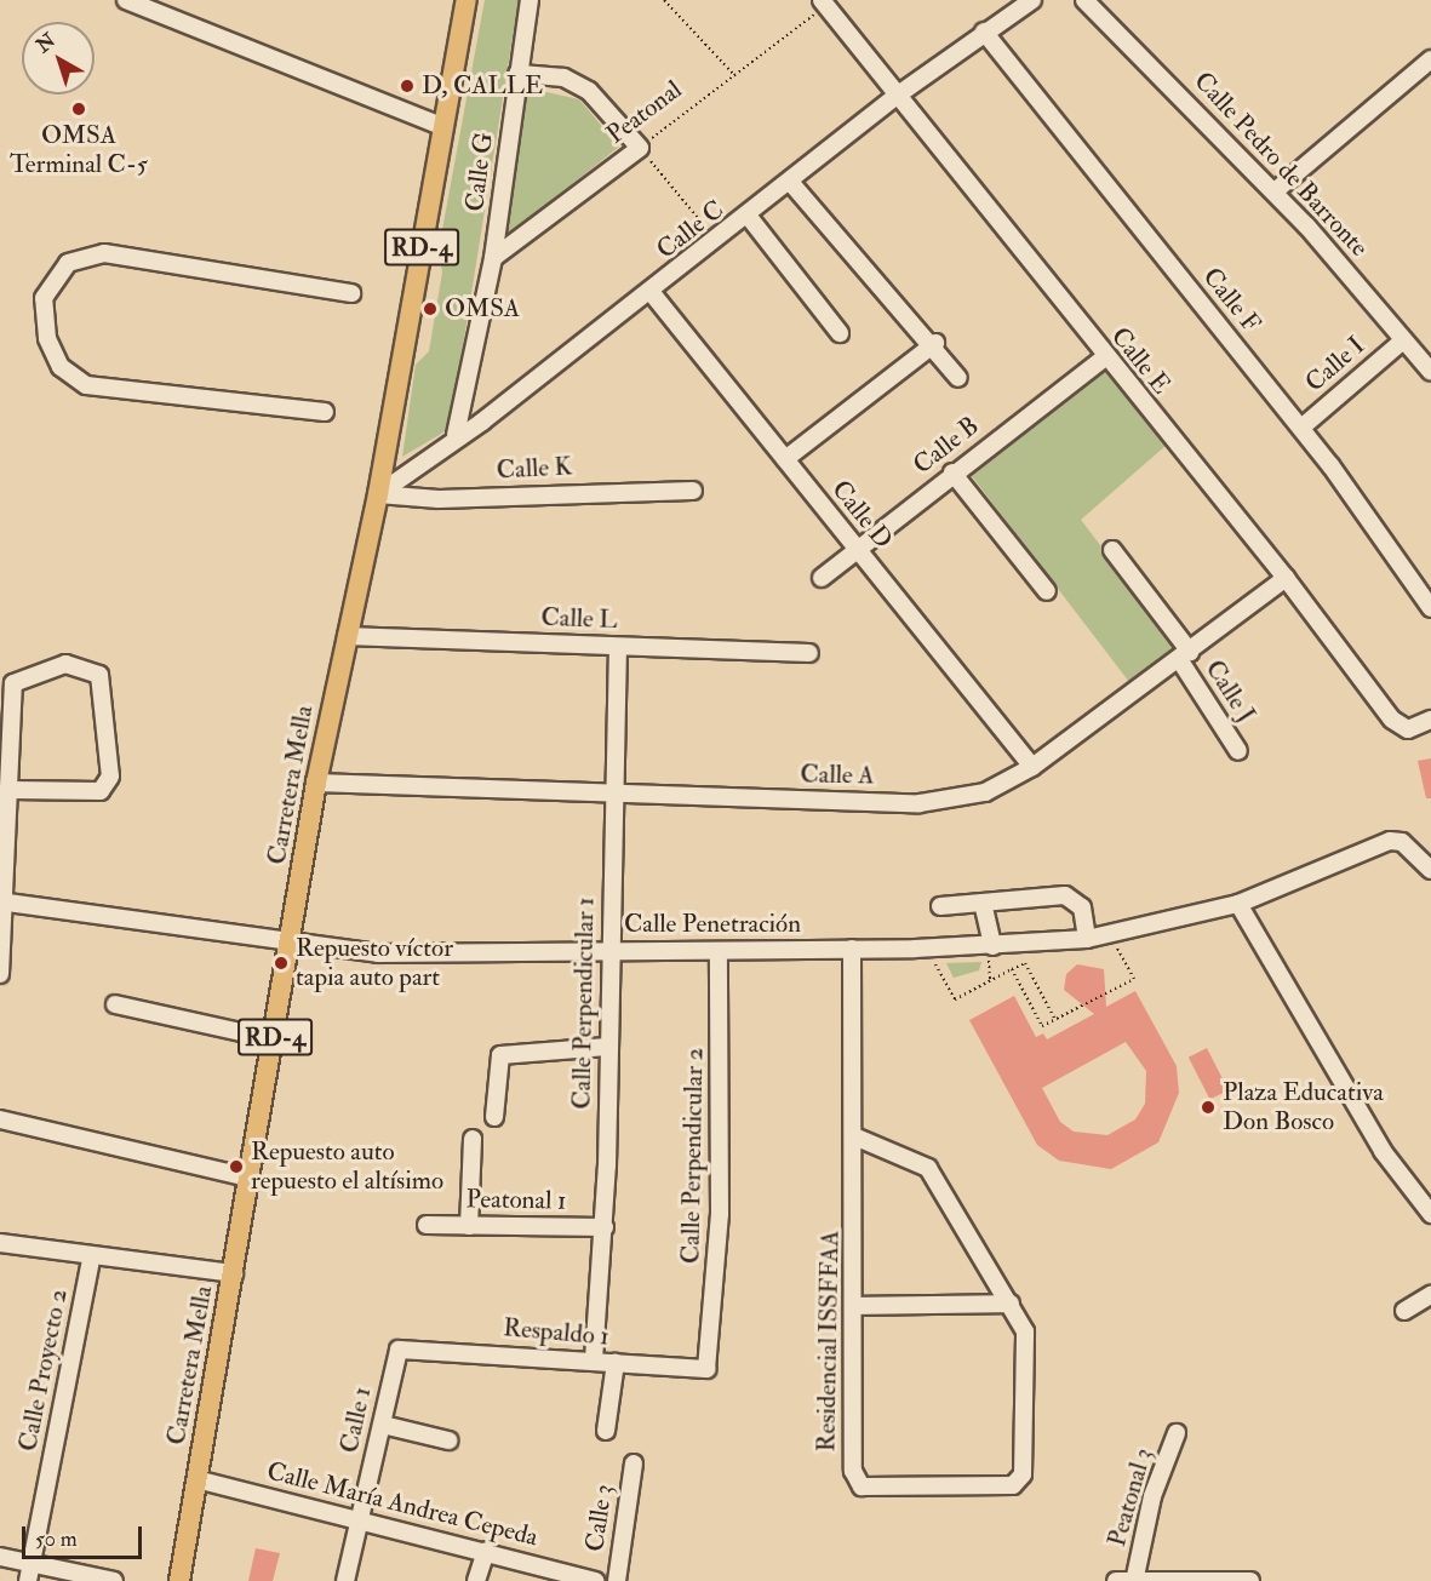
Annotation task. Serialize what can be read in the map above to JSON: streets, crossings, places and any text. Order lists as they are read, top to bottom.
{
  "streets": {
    "main road": ["RD-4", "Carretera Mella"],
    "street": [
      "Peatonal",
      "Calle Pedro de Barronte",
      "Calle G",
      "Calle C",
      "Calle F",
      "Calle E",
      "Calle I",
      "Calle B",
      "Calle K",
      "Calle D",
      "Calle L",
      "Calle J",
      "Calle A",
      "Calle Penetración",
      "Calle Perpendicular 1",
      "Calle Perpendicular 2",
      "Peatonal 1",
      "Respaldo 1",
      "Residencial ISSFFAA",
      "Calle Proyecto 2",
      "Calle 1",
      "Peatonal 3",
      "Calle María Andrea Cepeda",
      "Calle 3"
    ]
  },
  "crossings": [
    ["Peatonal", "Calle G"],
    ["Peatonal", "Calle E"],
    ["Calle Pedro de Barronte", "Calle I"],
    ["Calle G", "Calle C"],
    ["Calle C", "Calle F"],
    ["Calle C", "Calle E"],
    ["Calle C", "Calle K"],
    ["Calle C", "Calle D"],
    ["Calle C", "Carretera Mella"],
    ["Calle F", "Calle I"],
    ["Calle E", "Calle B"],
    ["Calle E", "Calle A"],
    ["Calle B", "Calle D"],
    ["Calle K", "Carretera Mella"],
    ["Calle D", "Calle A"],
    ["Calle L", "Carretera Mella"],
    ["Calle L", "Calle Perpendicular 1"],
    ["Calle J", "Calle A"],
    ["Calle A", "Carretera Mella"],
    ["Calle A", "Calle Perpendicular 1"],
    ["Carretera Mella", "Calle Penetración"],
    ["Carretera Mella", "Calle María Andrea Cepeda"],
    ["Calle Penetración", "Calle Perpendicular 1"],
    ["Calle Penetración", "Calle Perpendicular 2"],
    ["Calle Penetración", "Residencial ISSFFAA"],
    ["Calle Perpendicular 1", "Peatonal 1"],
    ["Calle Perpendicular 1", "Respaldo 1"],
    ["Calle Perpendicular 2", "Respaldo 1"],
    ["Respaldo 1", "Calle 1"],
    ["Calle 1", "Calle María Andrea Cepeda"]
  ],
  "places": [
    "D, CALLE",
    "OMSA Terminal C-5",
    "OMSA",
    "Repuesto víctor tapia auto part",
    "Plaza Educativa Don Bosco",
    "Repuesto auto repuesto el altísimo"
  ],
  "scale_bar": "50 m",
  "north": "top left"
}
